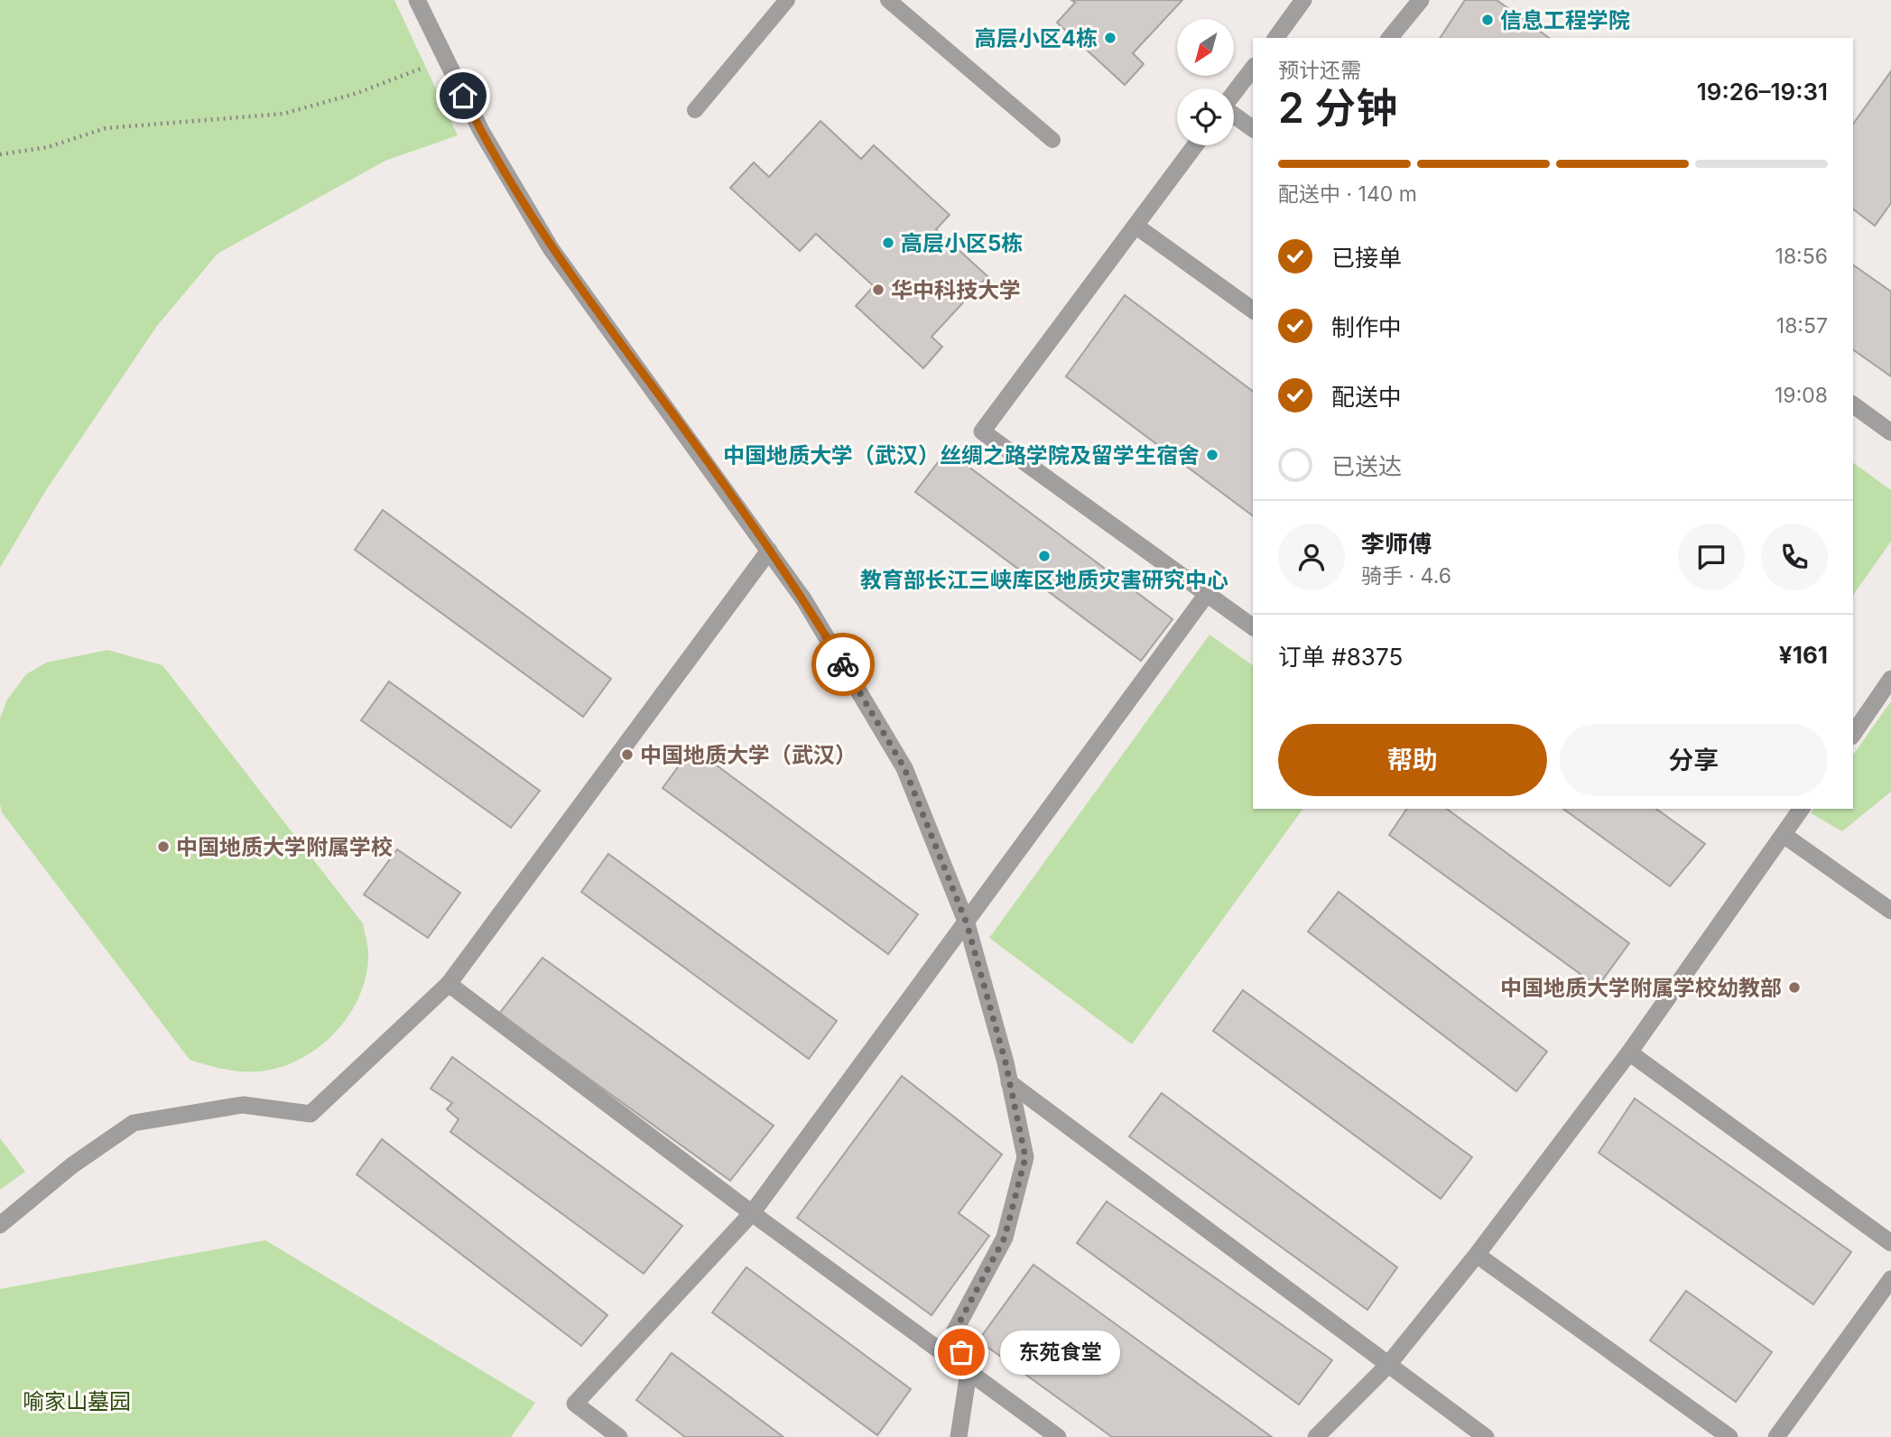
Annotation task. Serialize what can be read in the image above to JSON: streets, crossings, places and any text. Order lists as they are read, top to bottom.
{
  "parks": ["喻家山墓园"],
  "places": [
    "信息工程学院",
    "高层小区4栋",
    "高层小区5栋",
    "华中科技大学",
    "中国地质大学（武汉）丝绸之路学院及留学生宿舍",
    "教育部长江三峡库区地质灾害研究中心",
    "中国地质大学（武汉）",
    "中国地质大学附属学校",
    "中国地质大学附属学校幼教部",
    "东苑食堂"
  ],
  "north": "bottom left",
  "page": {
    "heading": ["2 分钟", "预计还需", "19:26–19:31"],
    "panel": [
      "李师傅",
      "骑手 · 4.6",
      "订单 #8375",
      "¥161"
    ],
    "bar": "配送中 · 140 m",
    "list": [
      ["已接单", "18:56"],
      ["制作中", "18:57"],
      ["配送中", "19:08"],
      "已送达"
    ],
    "buttons": ["帮助", "分享"],
    "bubble": "东苑食堂"
  }
}
